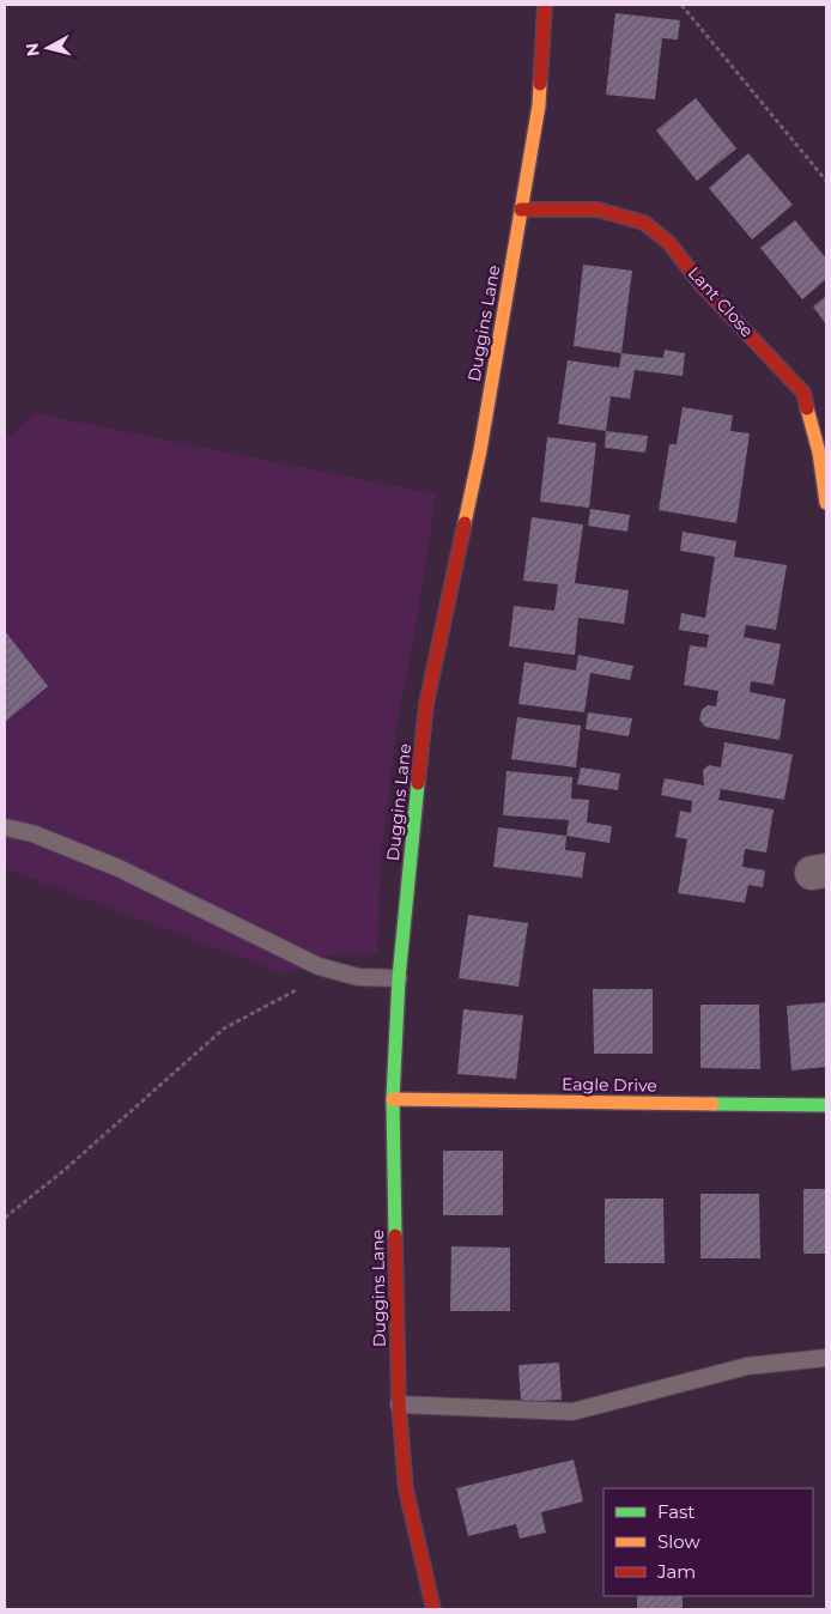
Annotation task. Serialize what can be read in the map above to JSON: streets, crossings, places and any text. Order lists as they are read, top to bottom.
{
  "streets": {
    "street": ["Lant Close", "Duggins Lane", "Eagle Drive"]
  },
  "crossings": [
    ["Lant Close", "Duggins Lane"],
    ["Duggins Lane", "Eagle Drive"]
  ],
  "legend": ["Fast", "Slow", "Jam"],
  "north": "left"
}
